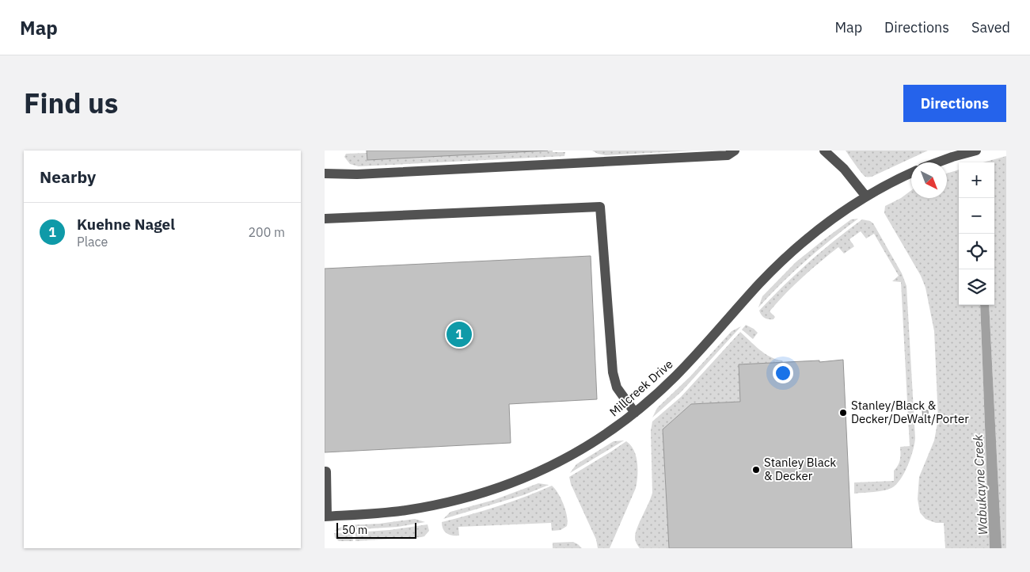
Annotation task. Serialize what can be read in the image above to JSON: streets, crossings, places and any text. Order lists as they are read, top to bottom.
{
  "streets": {
    "street": ["Millcreek Drive"]
  },
  "water": ["Wabukayne Creek"],
  "places": ["Stanley/Black & Decker/DeWalt/Porter", "Stanley Black & Decker"],
  "scale_bar": "50 m",
  "north": "bottom right",
  "page": {
    "header": "Map",
    "nav": ["Map", "Directions", "Saved"],
    "title": "Find us",
    "buttons": "Directions",
    "heading": "Nearby",
    "map_buttons": ["+", "−"],
    "list": [
      {
        "mark": "1",
        "name": "Kuehne Nagel",
        "note": "Place",
        "value": "200 m"
      }
    ],
    "pins": "1",
    "scale": "50 m"
  }
}
